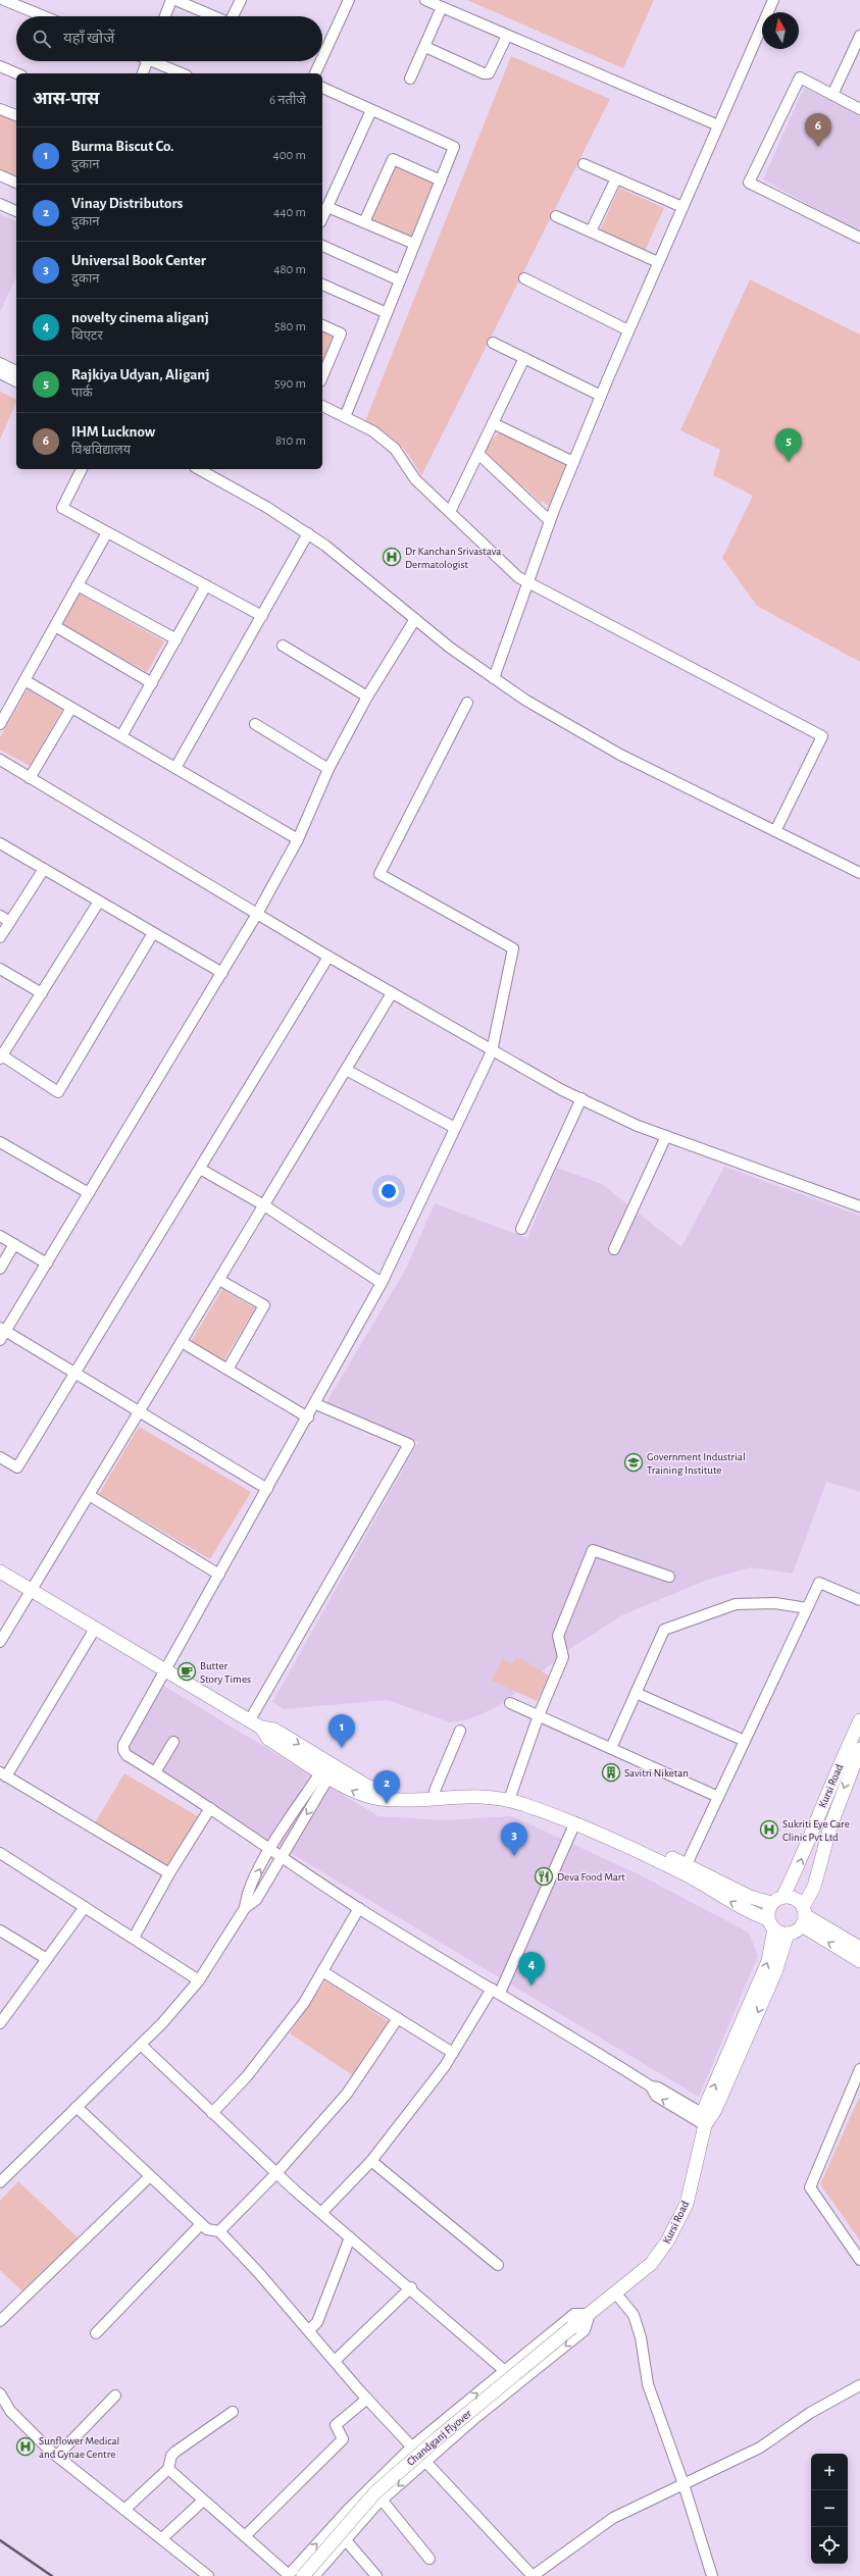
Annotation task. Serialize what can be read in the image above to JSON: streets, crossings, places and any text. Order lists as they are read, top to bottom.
{
  "streets": {
    "main road": ["Kursi Road", "Chandganj Flyover"]
  },
  "crossings": [
    ["Kursi Road", "Chandganj Flyover"]
  ],
  "places": {
    "hospital": ["Dr Kanchan Srivastava Dermatologist", "Sukriti Eye Care Clinic Pvt Ltd", "Sunflower Medical and Gynae Centre"],
    "school or university": ["Government Industrial Training Institute"],
    "cafe": ["Butter Story Times"],
    "building": ["Savitri Niketan"],
    "restaurant": ["Deva Food Mart"]
  },
  "north": "top",
  "page": {
    "search": "यहाँ खोजें",
    "heading": ["आस-पास", "6 नतीजे"],
    "pins": [
      "6",
      "5",
      "1",
      "2",
      "3",
      "4"
    ],
    "list": [
      {
        "mark": "1",
        "name": "Burma Biscut Co.",
        "note": "दुकान",
        "value": "400 m"
      },
      {
        "mark": "2",
        "name": "Vinay Distributors",
        "note": "दुकान",
        "value": "440 m"
      },
      {
        "mark": "3",
        "name": "Universal Book Center",
        "note": "दुकान",
        "value": "480 m"
      },
      {
        "mark": "4",
        "name": "novelty cinema aliganj",
        "note": "थिएटर",
        "value": "580 m"
      },
      {
        "mark": "5",
        "name": "Rajkiya Udyan, Aliganj",
        "note": "पार्क",
        "value": "590 m"
      },
      {
        "mark": "6",
        "name": "IHM Lucknow",
        "note": "विश्वविद्यालय",
        "value": "810 m"
      }
    ],
    "map_buttons": ["+", "−"]
  }
}
